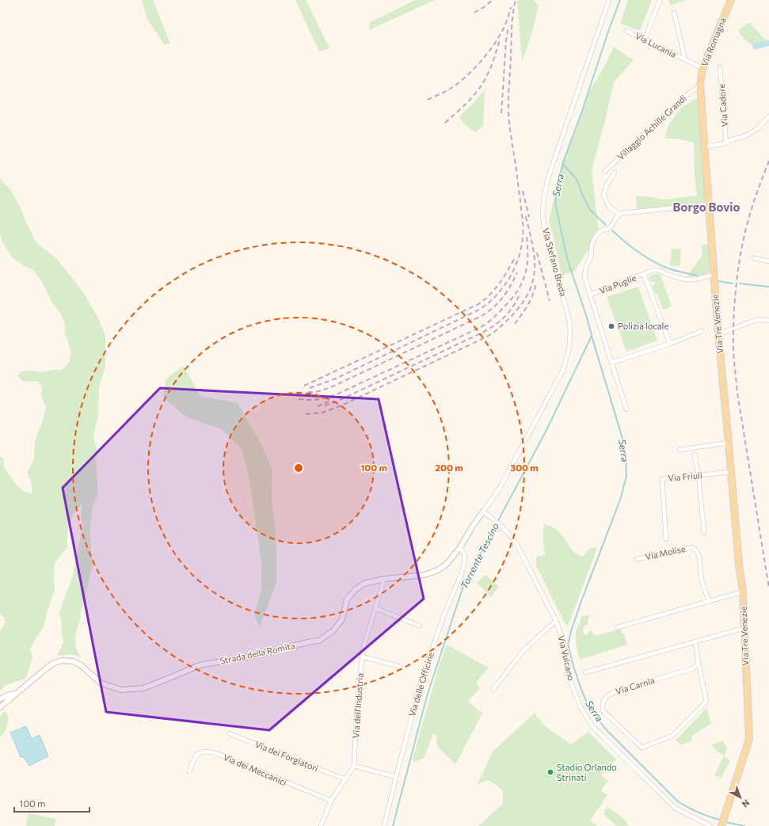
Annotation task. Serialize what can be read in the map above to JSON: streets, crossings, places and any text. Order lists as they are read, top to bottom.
{
  "streets": {
    "main road": ["Via Romagna", "Via Tre Venezie"],
    "street": [
      "Via Lucania",
      "Via Cadore",
      "Villaggio Achille Grandi",
      "Via Stefano Breda",
      "Via Puglie",
      "Via Friuli",
      "Via Molise",
      "Strada della Romita",
      "Via Vulcano",
      "Via delle Officine",
      "Via Carnia",
      "Via dell'Industria",
      "Via dei Forgiatori",
      "Via dei Meccanici"
    ]
  },
  "crossings": [
    ["Via Romagna", "Via Lucania"],
    ["Via Romagna", "Villaggio Achille Grandi"],
    ["Via Romagna", "Via Tre Venezie"],
    ["Villaggio Achille Grandi", "Via Tre Venezie"],
    ["Via Stefano Breda", "Strada della Romita"],
    ["Via Stefano Breda", "Via Vulcano"],
    ["Via Puglie", "Via Tre Venezie"],
    ["Via Tre Venezie", "Via Friuli"],
    ["Strada della Romita", "Via Vulcano"],
    ["Strada della Romita", "Via delle Officine"],
    ["Strada della Romita", "Via dell'Industria"]
  ],
  "districts": ["Borgo Bovio"],
  "water": ["Serra", "Torrente Tescino"],
  "places": ["Polizia locale", "Stadio Orlando Strinati"],
  "scale_bar": "100 m",
  "north": "bottom right",
  "rings": ["100 m", "200 m", "300 m"]
}
